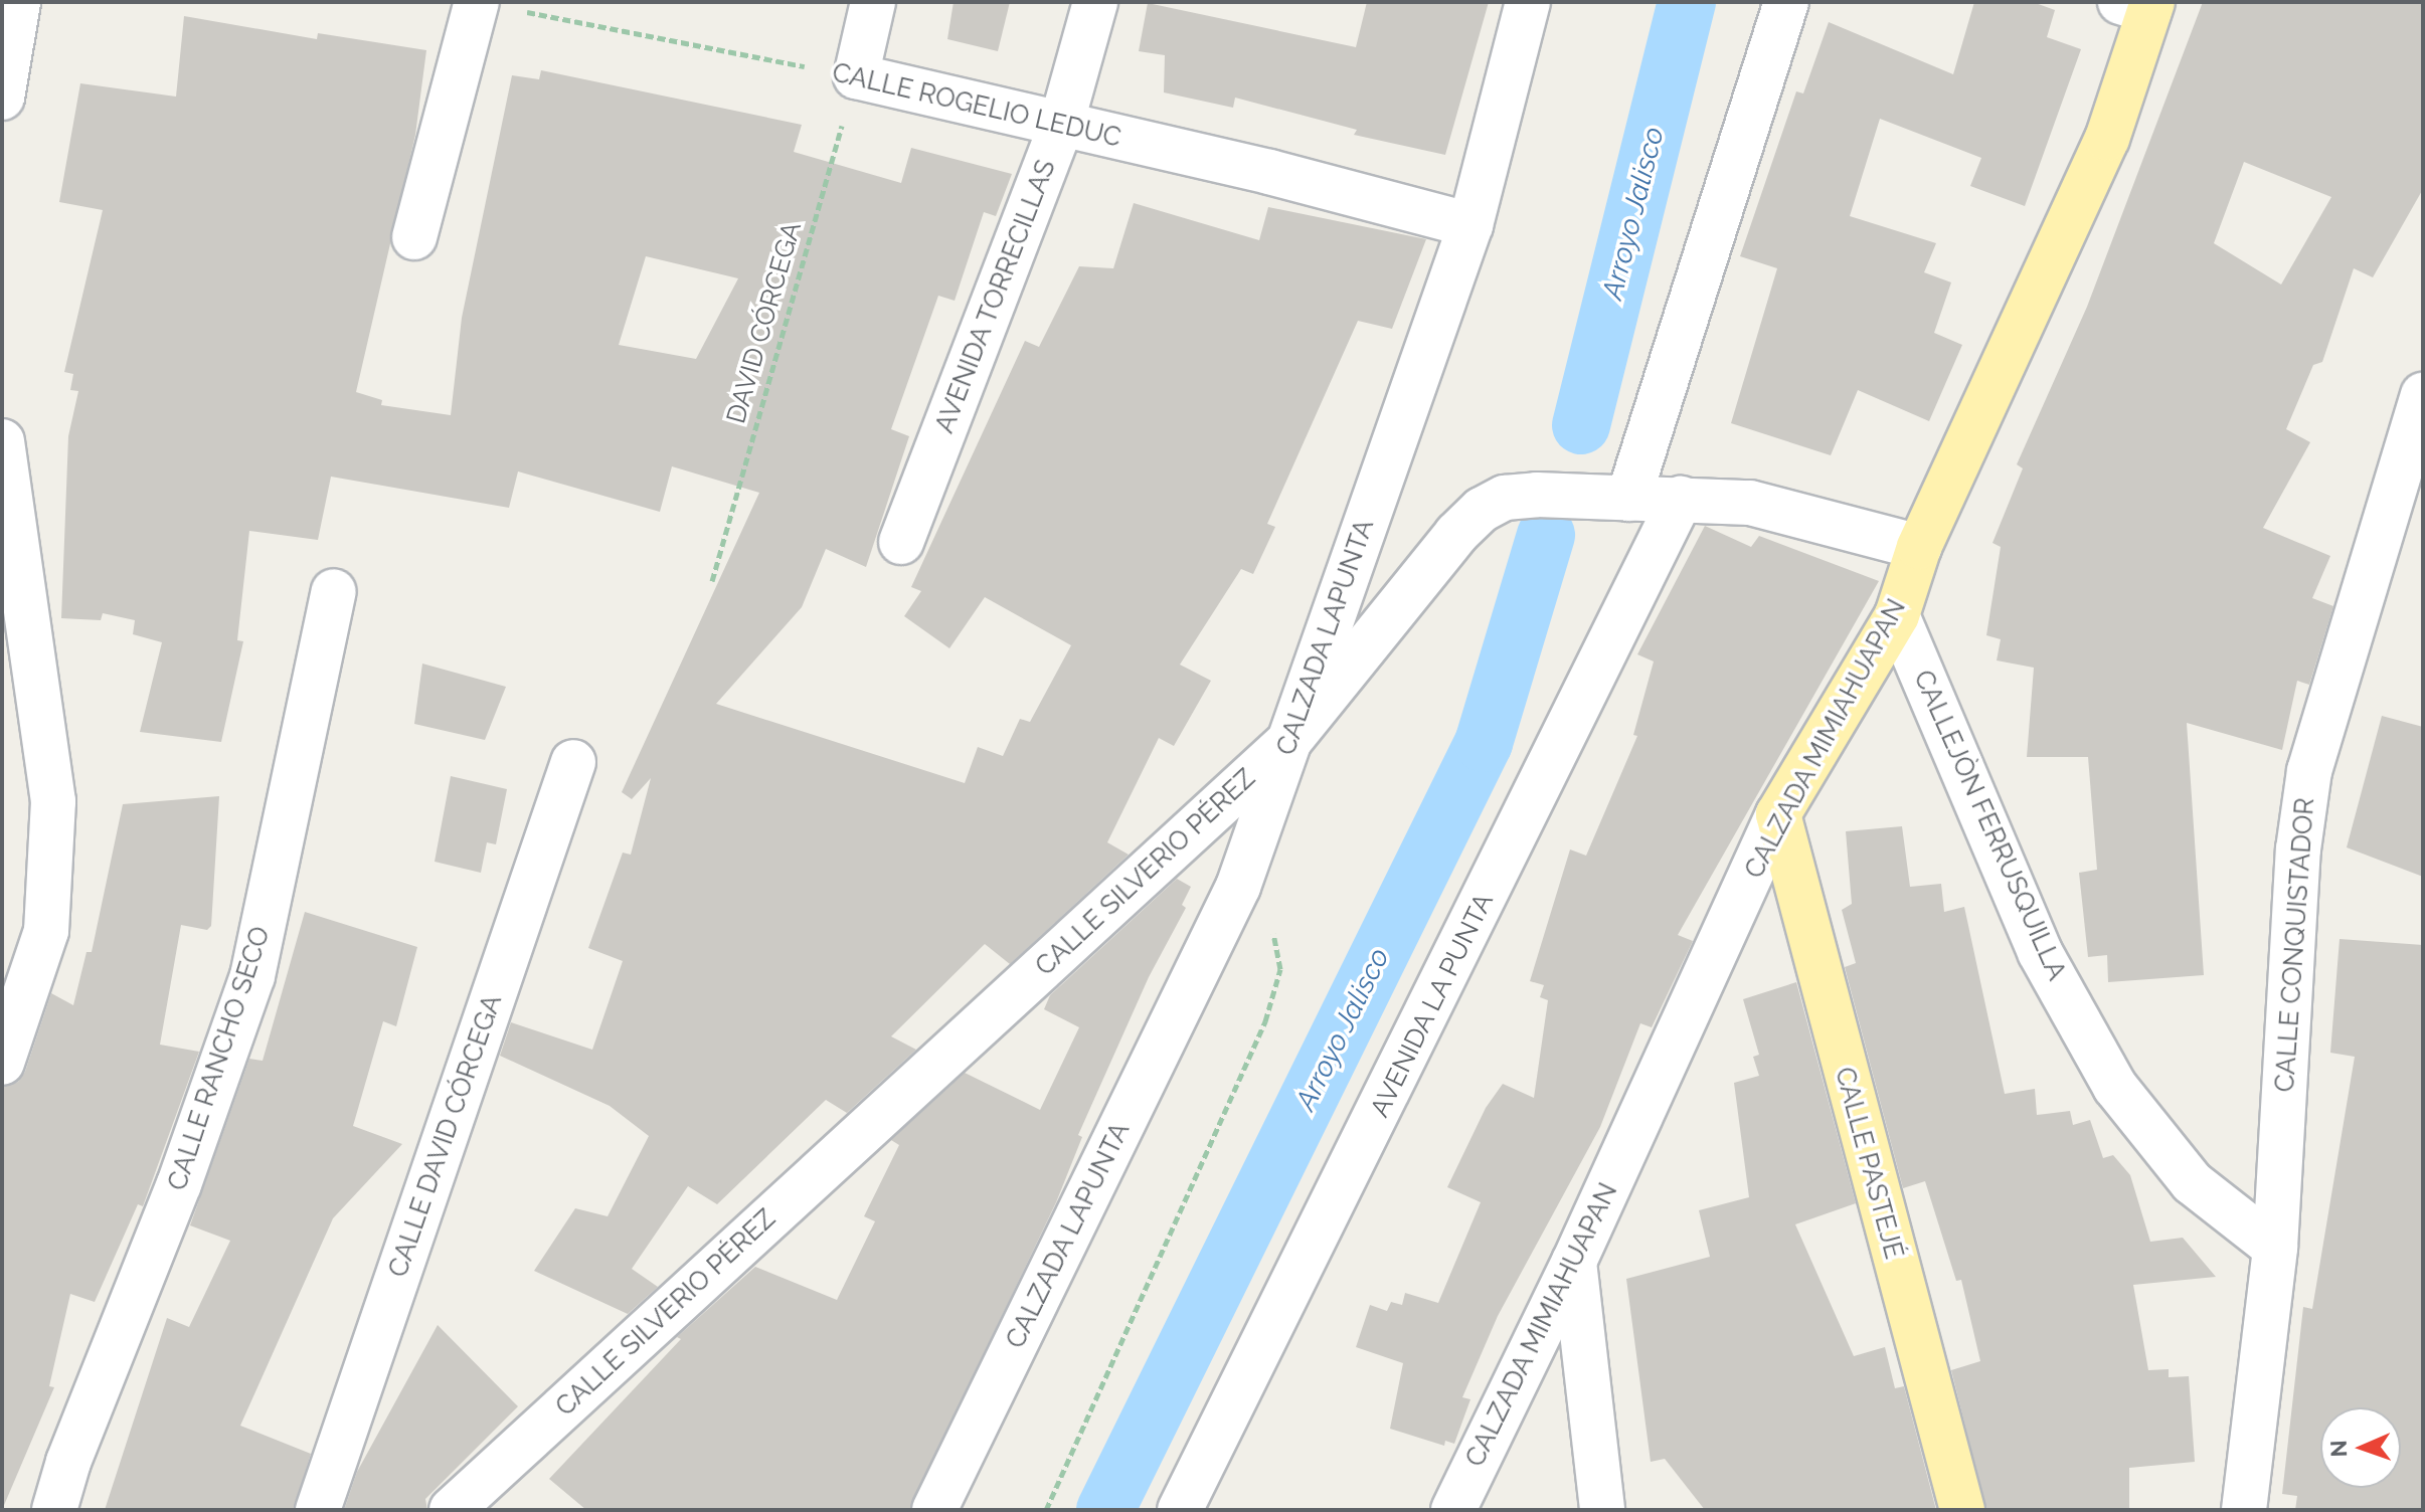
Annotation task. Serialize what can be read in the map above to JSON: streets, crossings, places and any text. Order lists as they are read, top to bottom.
{
  "streets": {
    "main road": ["CALZADA MIMIAHUAPAN", "CALLE PASTEJÉ"],
    "street": [
      "CALLE ROGELIO LEDUC",
      "AVENIDA TORRECILLAS",
      "CALZADA LAPUNTA",
      "CALLEJÒN FERRUSQUILLA",
      "CALLE SILVERIO PÉREZ",
      "CALLE CONQUISTADOR",
      "AVENIDA LA PUNTA",
      "CALLE RANCHO SECO",
      "CALLE DAVID CÓRCEGA"
    ],
    "path": ["DAVID CÓRCEGA"]
  },
  "crossings": [
    ["CALLE ROGELIO LEDUC", "AVENIDA TORRECILLAS"],
    ["CALLE ROGELIO LEDUC", "DAVID CÓRCEGA"],
    ["CALLE ROGELIO LEDUC", "CALZADA LAPUNTA"],
    ["CALZADA LAPUNTA", "CALLE SILVERIO PÉREZ"],
    ["CALZADA MIMIAHUAPAN", "CALLEJÒN FERRUSQUILLA"],
    ["CALZADA MIMIAHUAPAN", "CALLE SILVERIO PÉREZ"],
    ["CALZADA MIMIAHUAPAN", "CALLE PASTEJÉ"],
    ["CALLEJÒN FERRUSQUILLA", "CALLE CONQUISTADOR"],
    ["CALLE SILVERIO PÉREZ", "AVENIDA LA PUNTA"]
  ],
  "water": ["Arroyo Jalisco"],
  "north": "left"
}
